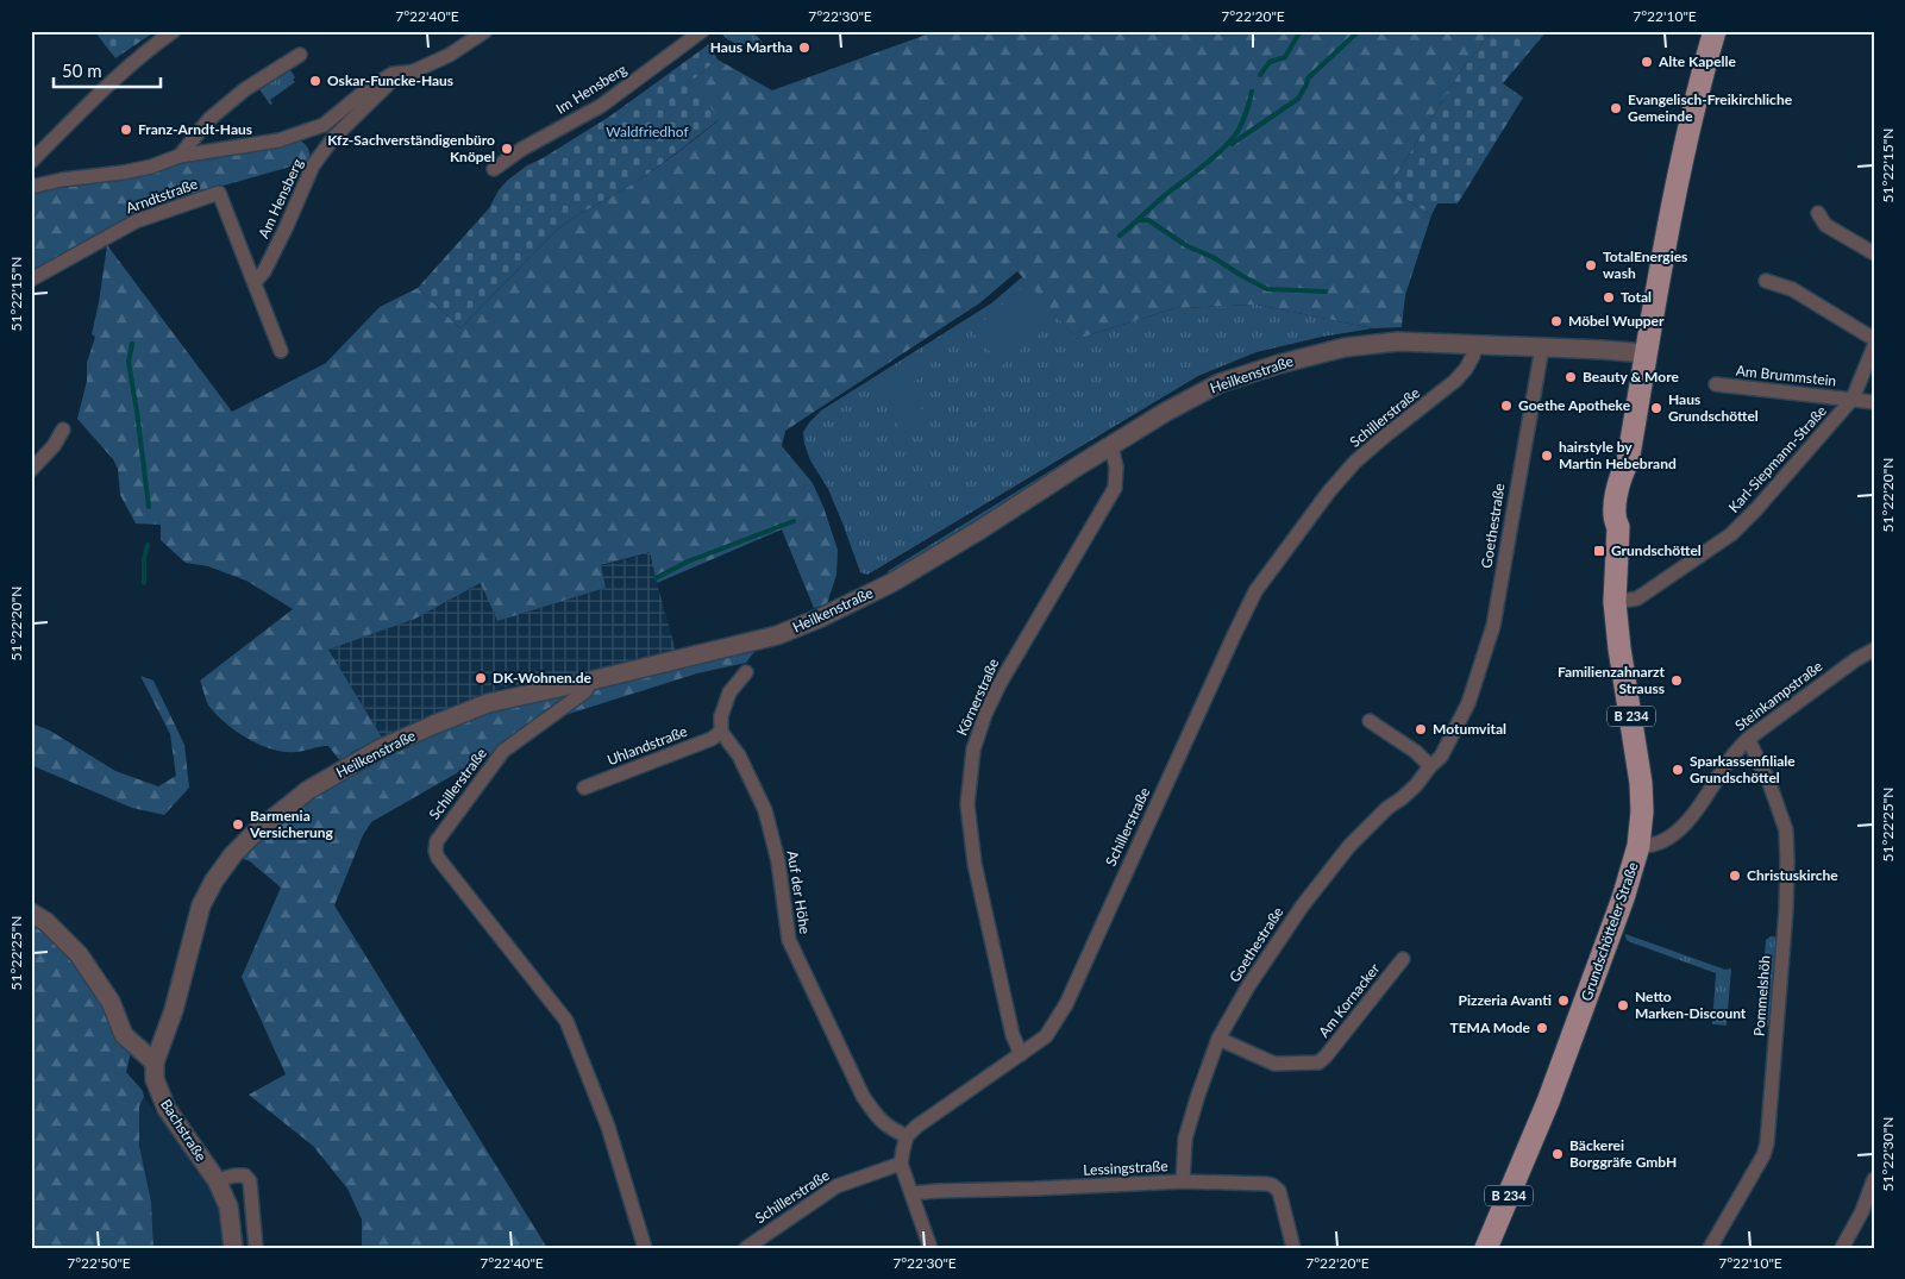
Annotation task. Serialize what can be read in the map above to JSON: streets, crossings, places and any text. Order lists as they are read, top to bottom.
{
  "streets": {
    "main road": ["B 234", "Grundschötteler Straße"],
    "street": [
      "Im Hensberg",
      "Arndtstraße",
      "Am Hensberg",
      "Heilkenstraße",
      "Am Brummstein",
      "Schillerstraße",
      "Karl-Siepmann-Straße",
      "Goethestraße",
      "Steinkampstraße",
      "Körnerstraße",
      "Uhlandstraße",
      "Auf der Höhe",
      "Pommelshöh",
      "Am Kornacker",
      "Bachstraße",
      "Lessingstraße"
    ]
  },
  "crossings": [
    ["Arndtstraße", "Am Hensberg"],
    ["Heilkenstraße", "Schillerstraße"],
    ["Heilkenstraße", "Goethestraße"],
    ["Heilkenstraße", "Körnerstraße"],
    ["Heilkenstraße", "Grundschötteler Straße"],
    ["Heilkenstraße", "Bachstraße"],
    ["Am Brummstein", "Karl-Siepmann-Straße"],
    ["Schillerstraße", "Körnerstraße"],
    ["Schillerstraße", "Auf der Höhe"],
    ["Karl-Siepmann-Straße", "Grundschötteler Straße"],
    ["Goethestraße", "Am Kornacker"],
    ["Goethestraße", "Lessingstraße"],
    ["Steinkampstraße", "Grundschötteler Straße"],
    ["Steinkampstraße", "Pommelshöh"],
    ["Uhlandstraße", "Auf der Höhe"]
  ],
  "parks": ["Waldfriedhof"],
  "places": {
    "other": [
      "Haus Martha",
      "Alte Kapelle",
      "Oskar-Funcke-Haus",
      "Evangelisch-Freikirchliche Gemeinde",
      "Franz-Arndt-Haus",
      "Kfz-Sachverständigenbüro Knöpel",
      "TotalEnergies wash",
      "Total",
      "Möbel Wupper",
      "Beauty & More",
      "Goethe Apotheke",
      "Haus Grundschöttel",
      "hairstyle by Martin Hebebrand",
      "DK-Wohnen.de",
      "Familienzahnarzt Strauss",
      "Motumvital",
      "Sparkassenfiliale Grundschöttel",
      "Barmenia Versicherung",
      "Christuskirche",
      "Pizzeria Avanti",
      "Netto Marken-Discount",
      "TEMA Mode",
      "Bäckerei Borggräfe GmbH"
    ],
    "transit": ["Grundschöttel"]
  },
  "scale_bar": "50 m",
  "coordinates": [
    "7°22'40\"E",
    "7°22'30\"E",
    "7°22'20\"E",
    "7°22'10\"E",
    "51°22'15\"N",
    "51°22'20\"N",
    "51°22'25\"N",
    "51°22'30\"N",
    "7°22'50\"E"
  ]
}
